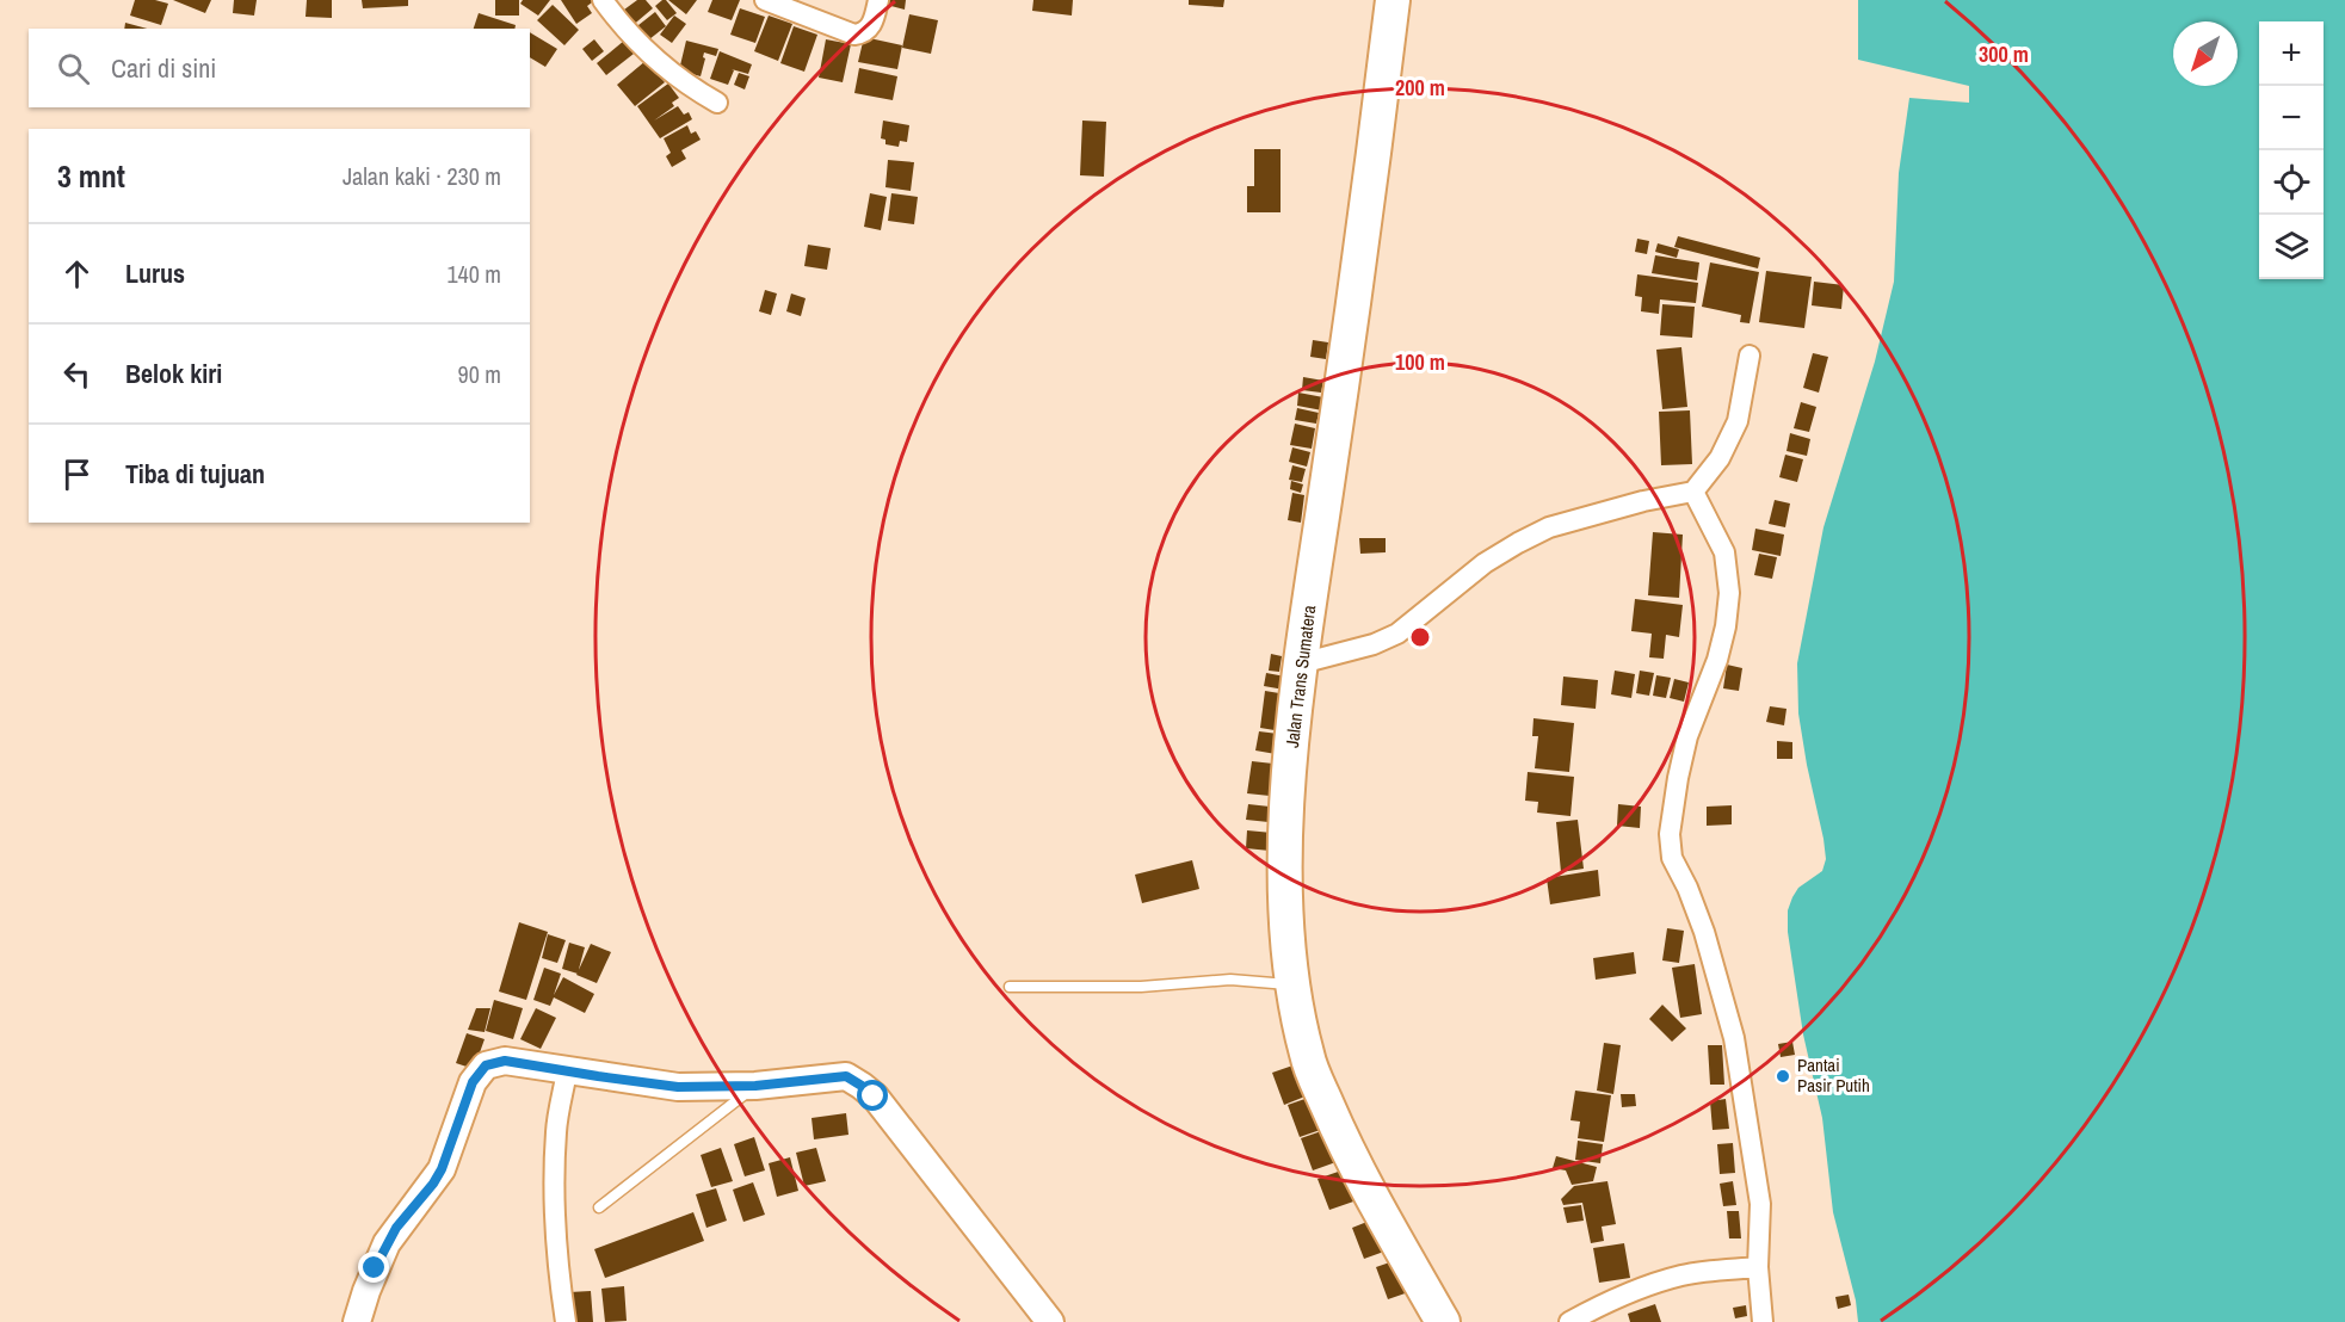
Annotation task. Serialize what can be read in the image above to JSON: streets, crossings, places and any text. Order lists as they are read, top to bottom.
{
  "streets": {
    "highway": ["Jalan Trans Sumatera"]
  },
  "places": ["Pantai Pasir Putih"],
  "north": "bottom left",
  "page": {
    "map_buttons": ["+", "−"],
    "search": "Cari di sini",
    "heading": ["3 mnt", "Jalan kaki · 230 m"],
    "list": [
      ["Lurus", "140 m"],
      ["Belok kiri", "90 m"],
      "Tiba di tujuan"
    ]
  },
  "rings": ["300 m", "200 m", "100 m"]
}
